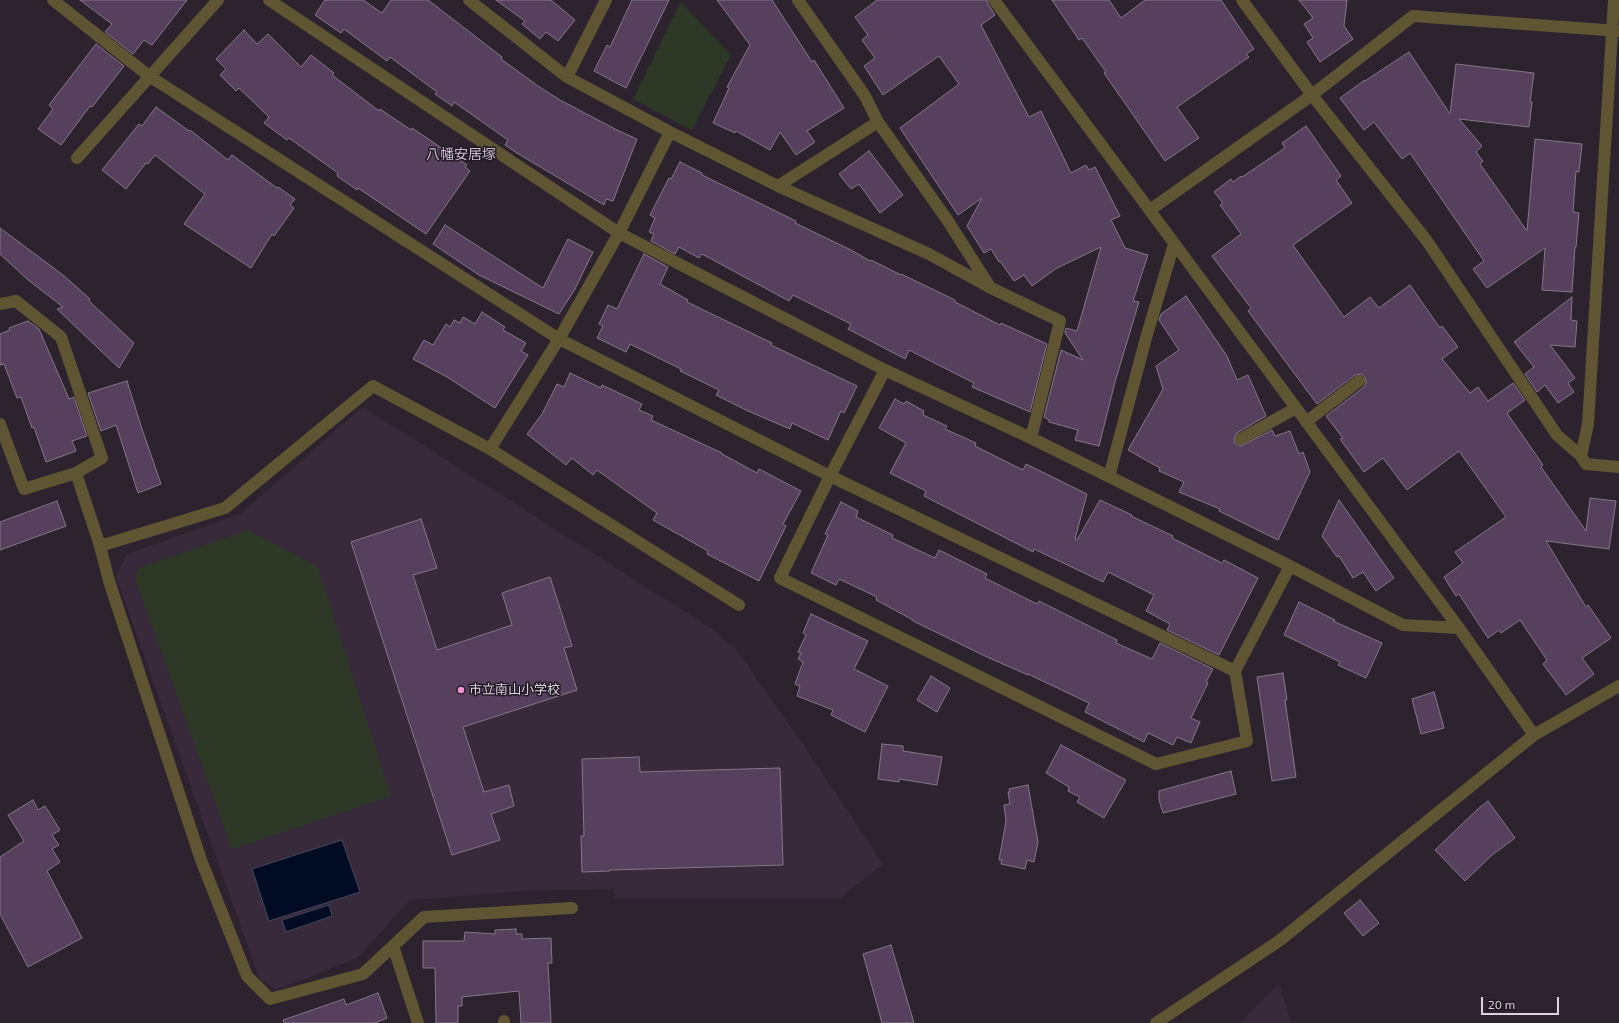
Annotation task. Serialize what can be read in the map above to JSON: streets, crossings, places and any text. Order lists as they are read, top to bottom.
{
  "districts": ["八幡安居塚"],
  "places": ["市立南山小学校"],
  "scale_bar": "20 m"
}
